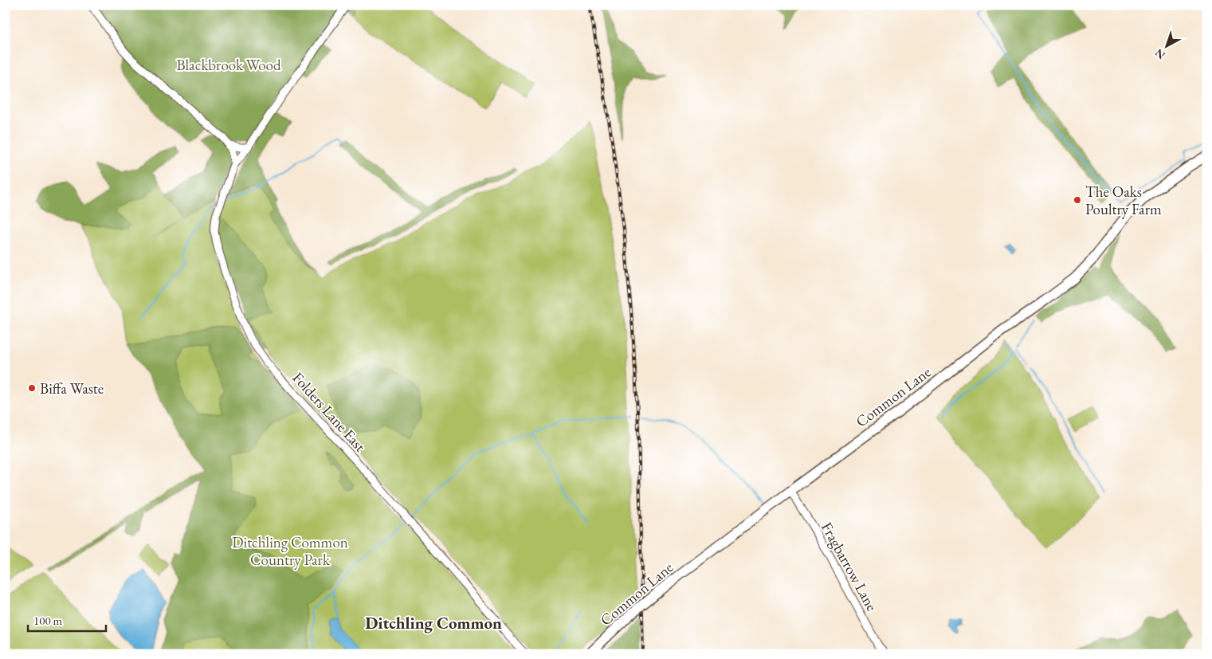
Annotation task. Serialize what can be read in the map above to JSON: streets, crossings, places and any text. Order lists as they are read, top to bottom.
{
  "streets": {
    "main road": ["Common Lane"],
    "street": ["Folders Lane East", "Fragbarrow Lane"]
  },
  "crossings": [
    ["Common Lane", "Fragbarrow Lane"]
  ],
  "districts": ["Ditchling Common"],
  "parks": ["Blackbrook Wood", "Ditchling Common Country Park"],
  "places": ["The Oaks Poultry Farm", "Biffa Waste"],
  "scale_bar": "100 m",
  "north": "bottom left"
}
